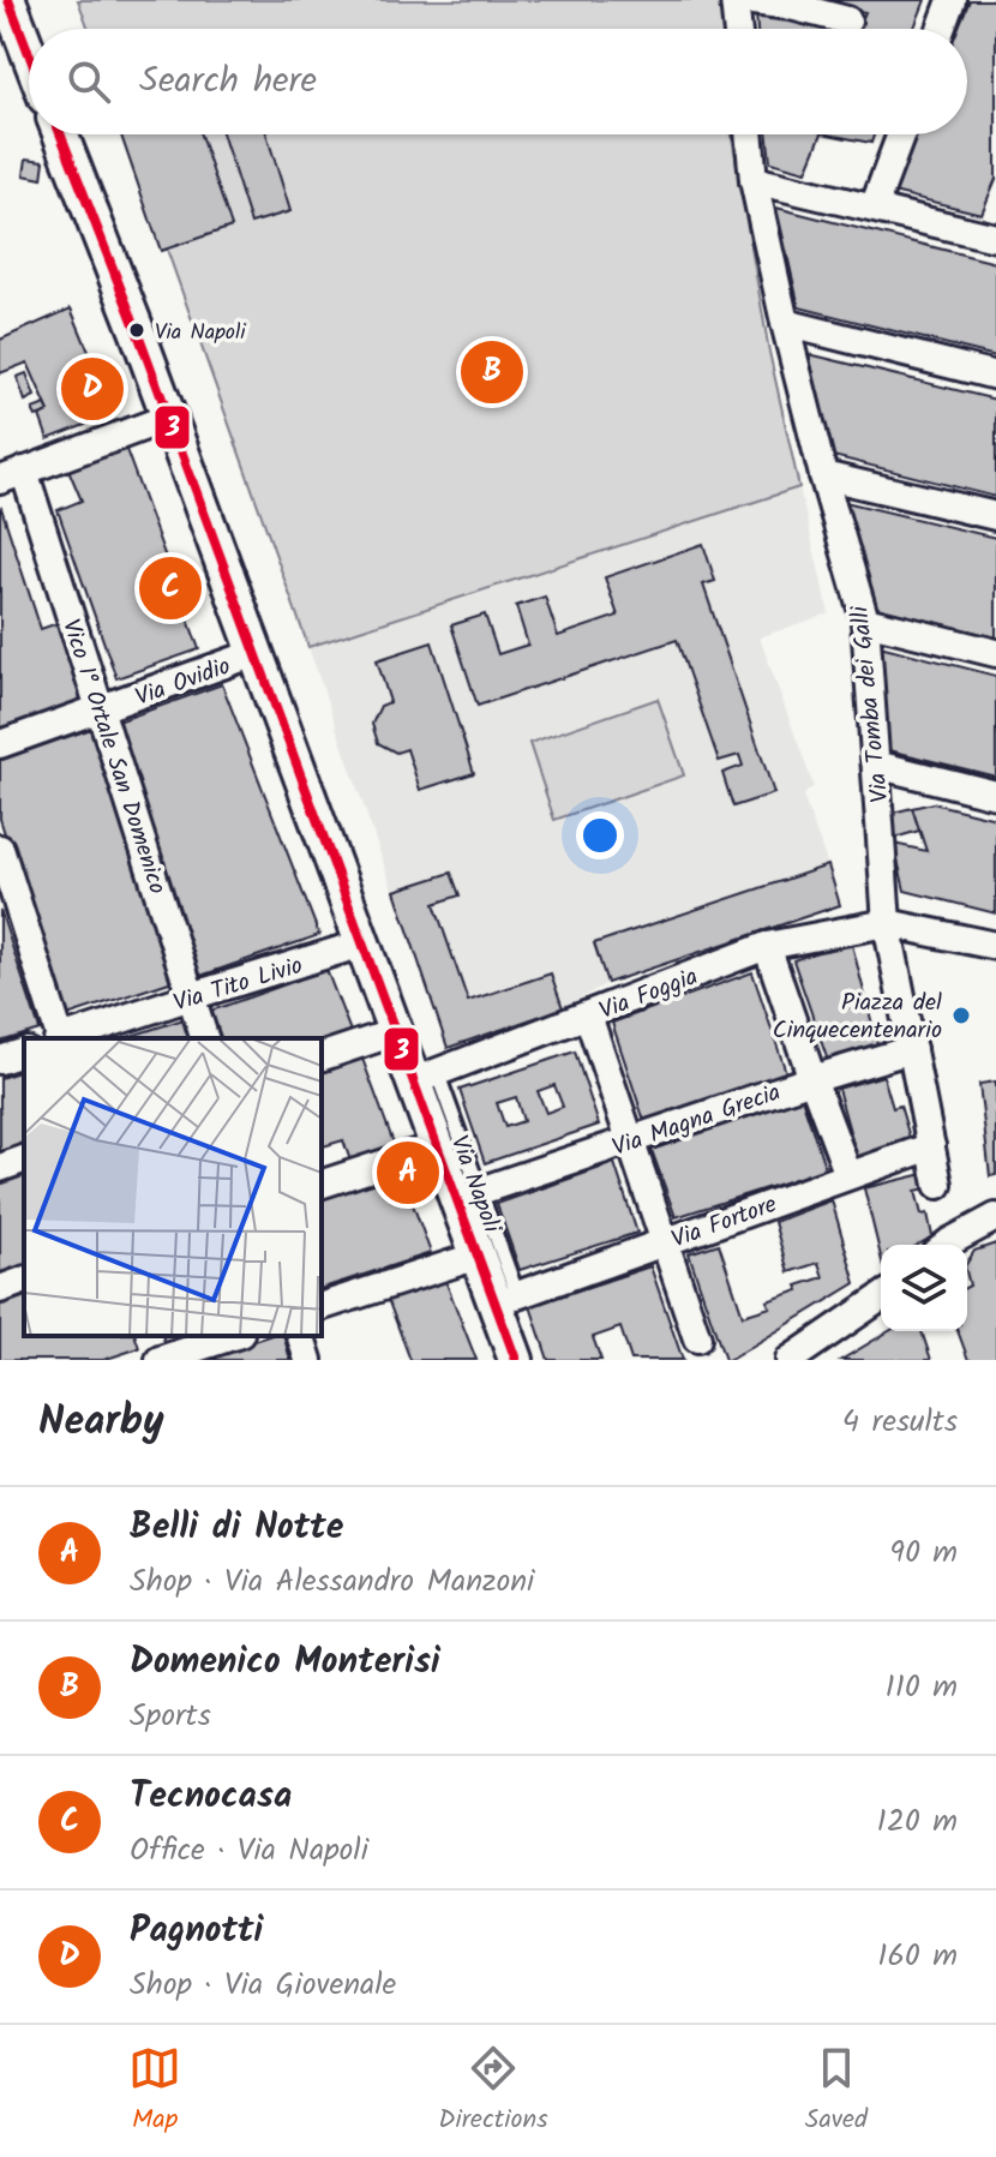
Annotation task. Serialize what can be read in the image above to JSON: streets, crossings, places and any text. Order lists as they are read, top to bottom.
{
  "streets": {
    "street": [
      "Via Ovidio",
      "Via Tomba dei Galli",
      "Vico I° Ortale San Domenico",
      "Via Tito Livio",
      "Via Foggia",
      "Via Magna Grecia",
      "Via Napoli",
      "Via Fortore"
    ]
  },
  "crossings": [
    ["Via Ovidio", "Vico I° Ortale San Domenico"],
    ["Via Ovidio", "Via Napoli"],
    ["Via Tomba dei Galli", "Via Foggia"],
    ["Via Tomba dei Galli", "Via Magna Grecia"],
    ["Via Tomba dei Galli", "Via Fortore"],
    ["Vico I° Ortale San Domenico", "Via Tito Livio"],
    ["Via Tito Livio", "Via Napoli"],
    ["Via Foggia", "Via Napoli"],
    ["Via Magna Grecia", "Via Napoli"],
    ["Via Napoli", "Via Fortore"]
  ],
  "places": ["Via Napoli", "Piazza del Cinquecentenario"],
  "lines": ["transit line 3"],
  "page": {
    "search": "Search here",
    "pins": [
      "B",
      "D",
      "C",
      "A"
    ],
    "heading": ["Nearby", "4 results"],
    "list": [
      {
        "mark": "A",
        "name": "Belli di Notte",
        "note": "Shop · Via Alessandro Manzoni",
        "value": "90 m"
      },
      {
        "mark": "B",
        "name": "Domenico Monterisi",
        "note": "Sports",
        "value": "110 m"
      },
      {
        "mark": "C",
        "name": "Tecnocasa",
        "note": "Office · Via Napoli",
        "value": "120 m"
      },
      {
        "mark": "D",
        "name": "Pagnotti",
        "note": "Shop · Via Giovenale",
        "value": "160 m"
      }
    ],
    "nav": ["Map", "Directions", "Saved"]
  }
}
